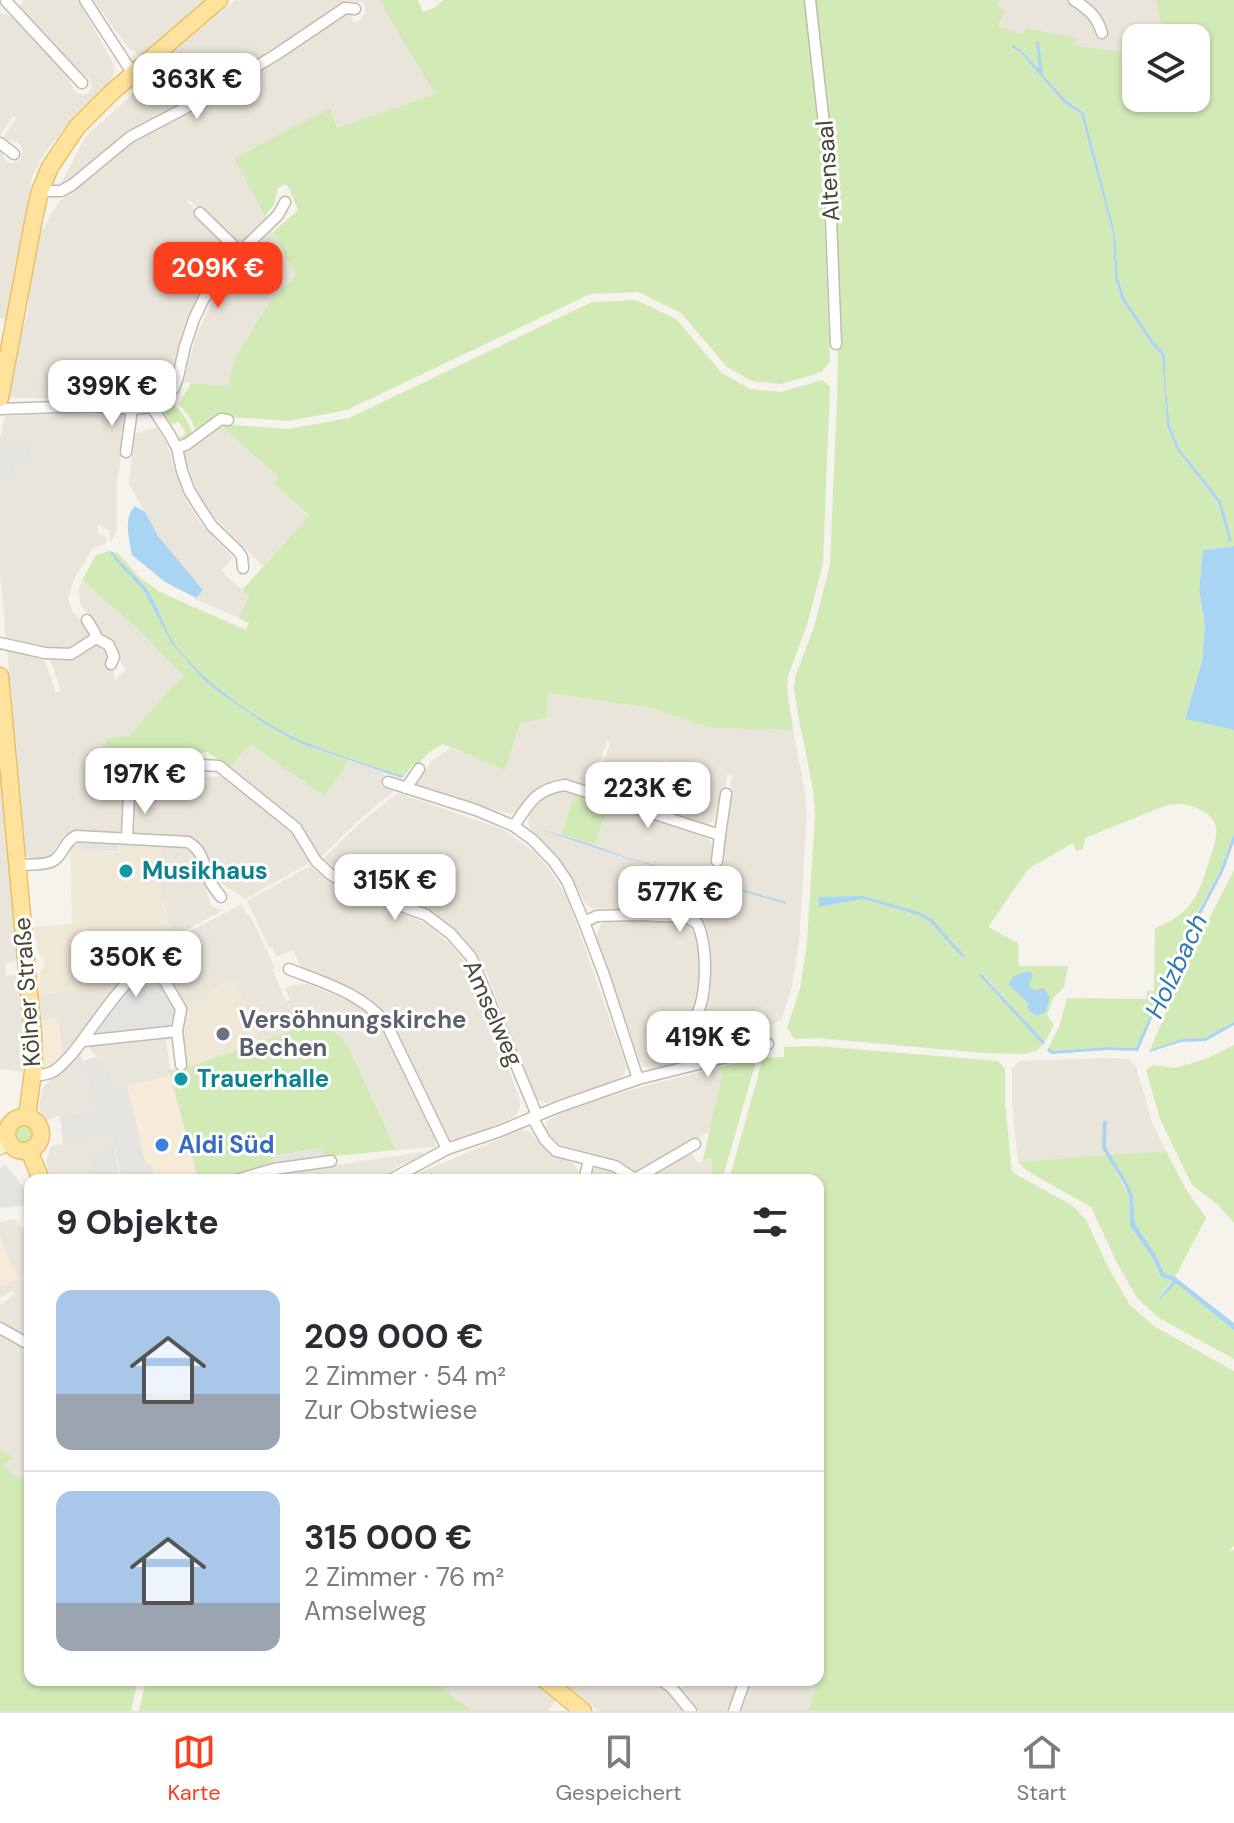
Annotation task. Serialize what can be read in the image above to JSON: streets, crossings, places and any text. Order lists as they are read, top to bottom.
{
  "streets": {
    "main road": ["Kölner Straße"],
    "street": ["Altensaal", "Amselweg"]
  },
  "water": ["Holzbach"],
  "places": [
    "Musikhaus",
    "Versöhnungskirche Bechen",
    "Trauerhalle",
    "Aldi Süd"
  ],
  "page": {
    "price": [
      "363K €",
      "209K €",
      "399K €",
      "197K €",
      "223K €",
      "315K €",
      "577K €",
      "350K €",
      "419K €"
    ],
    "heading": "9 Objekte",
    "list": [
      {
        "name": "209 000 €",
        "note": "2 Zimmer · 54 m² · Zur Obstwiese"
      },
      {
        "name": "315 000 €",
        "note": "2 Zimmer · 76 m² · Amselweg"
      }
    ],
    "tabs": ["Karte", "Gespeichert", "Start"]
  }
}
